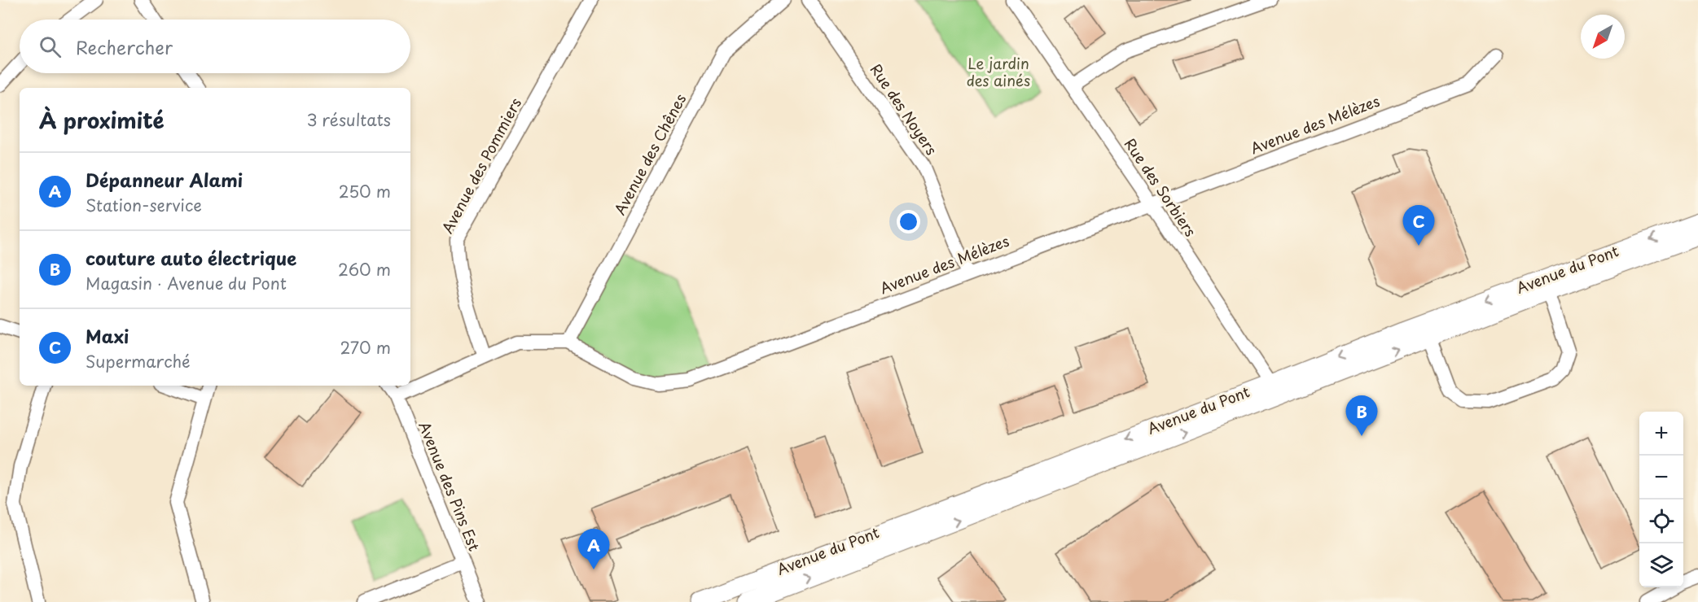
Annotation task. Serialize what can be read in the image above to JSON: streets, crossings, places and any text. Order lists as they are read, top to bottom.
{
  "streets": {
    "main road": ["Avenue du Pont"],
    "street": [
      "Rue des Noyers",
      "Avenue des Mélèzes",
      "Avenue des Chênes",
      "Avenue des Pommiers",
      "Rue des Sorbiers",
      "Avenue des Pins Est"
    ]
  },
  "crossings": [
    ["Rue des Noyers", "Avenue des Mélèzes"],
    ["Avenue des Mélèzes", "Avenue des Chênes"],
    ["Avenue des Mélèzes", "Avenue des Pommiers"],
    ["Avenue des Mélèzes", "Rue des Sorbiers"],
    ["Avenue des Mélèzes", "Avenue des Pins Est"],
    ["Rue des Sorbiers", "Avenue du Pont"]
  ],
  "parks": ["Le jardin des ainés"],
  "north": "bottom left",
  "page": {
    "search": "Rechercher",
    "heading": ["À proximité", "3 résultats"],
    "list": [
      {
        "mark": "A",
        "name": "Dépanneur Alami",
        "note": "Station-service",
        "value": "250 m"
      },
      {
        "mark": "B",
        "name": "couture auto électrique",
        "note": "Magasin · Avenue du Pont",
        "value": "260 m"
      },
      {
        "mark": "C",
        "name": "Maxi",
        "note": "Supermarché",
        "value": "270 m"
      }
    ],
    "pins": ["C", "B", "A"],
    "map_buttons": ["+", "−"]
  }
}
